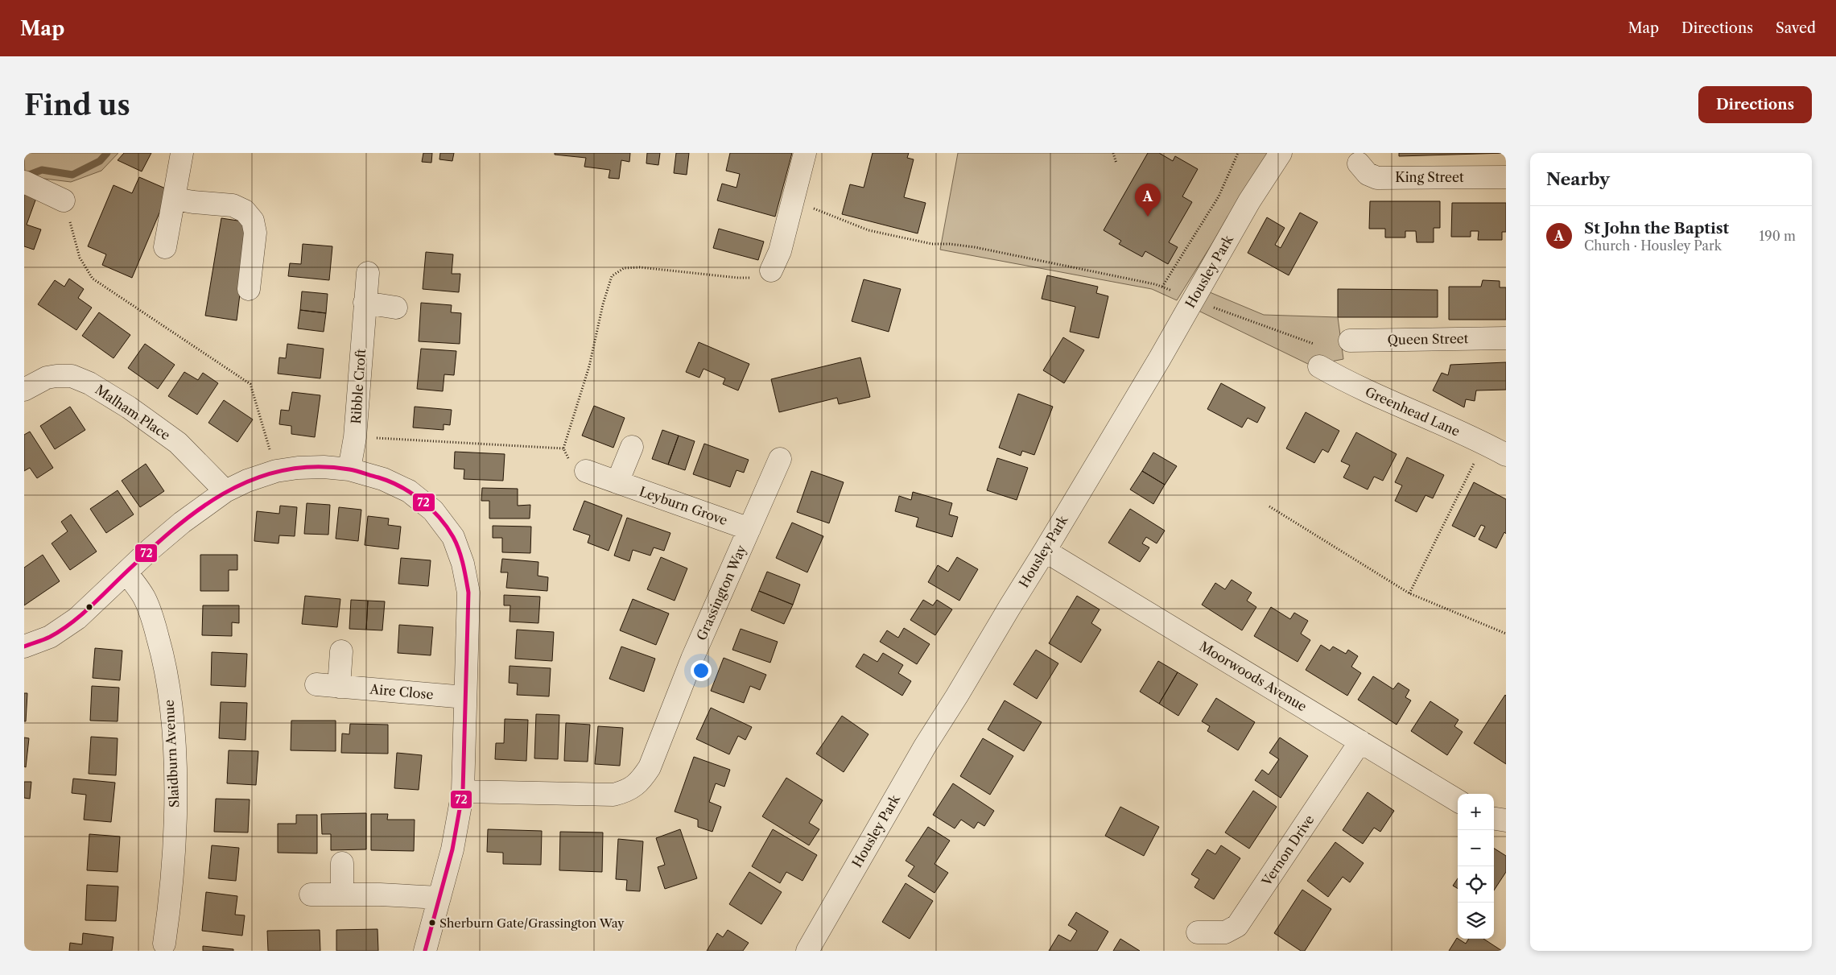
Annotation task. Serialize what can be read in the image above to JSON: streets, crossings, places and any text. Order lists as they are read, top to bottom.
{
  "streets": {
    "street": [
      "King Street",
      "Housley Park",
      "Queen Street",
      "Ribble Croft",
      "Greenhead Lane",
      "Malham Place",
      "Leyburn Grove",
      "Grassington Way",
      "Moorwoods Avenue",
      "Aire Close",
      "Slaidburn Avenue",
      "Vernon Drive"
    ]
  },
  "crossings": [
    ["Housley Park", "Moorwoods Avenue"],
    ["Leyburn Grove", "Grassington Way"],
    ["Moorwoods Avenue", "Vernon Drive"]
  ],
  "places": ["Sherburn Gate/Grassington Way"],
  "lines": ["transit line 72"],
  "page": {
    "header": "Map",
    "nav": ["Map", "Directions", "Saved"],
    "buttons": "Directions",
    "title": "Find us",
    "heading": "Nearby",
    "pins": "A",
    "list": [
      {
        "mark": "A",
        "name": "St John the Baptist",
        "note": "Church · Housley Park",
        "value": "190 m"
      }
    ],
    "map_buttons": ["+", "−"]
  }
}
